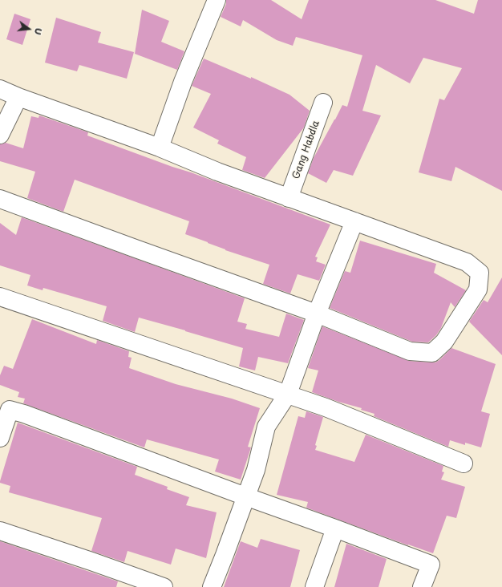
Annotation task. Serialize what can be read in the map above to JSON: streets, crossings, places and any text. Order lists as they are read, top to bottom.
{
  "streets": {
    "street": ["Gang Habdla"]
  },
  "north": "right"
}
